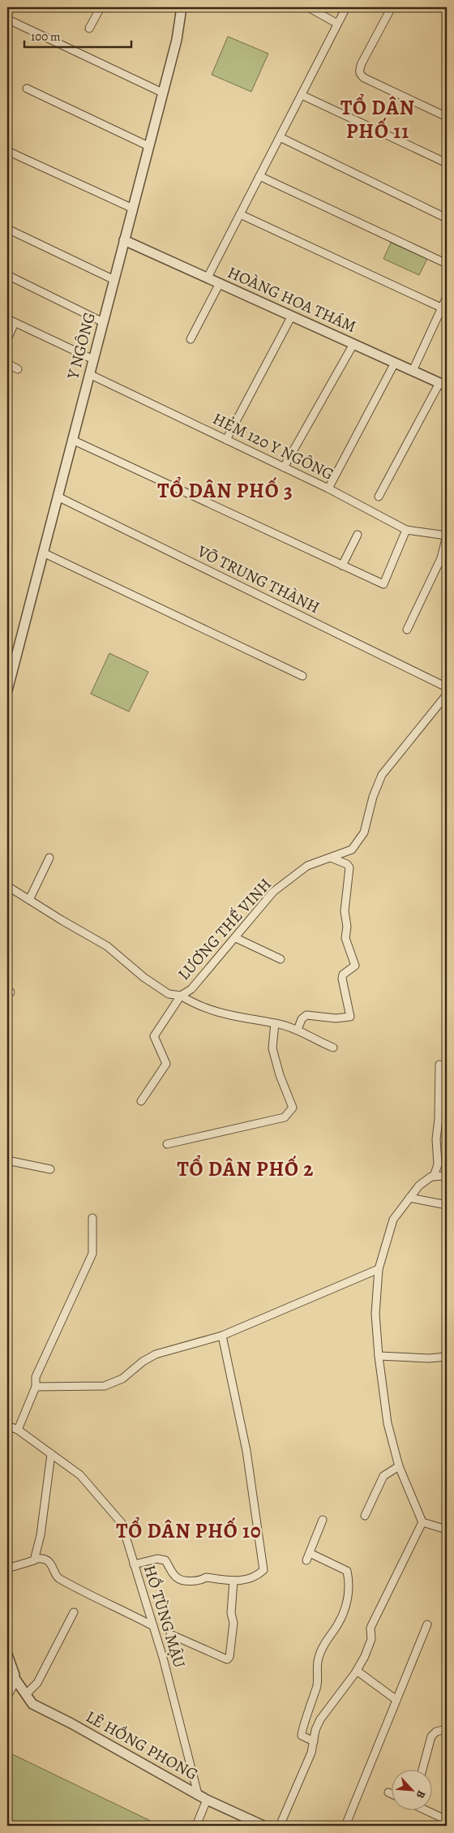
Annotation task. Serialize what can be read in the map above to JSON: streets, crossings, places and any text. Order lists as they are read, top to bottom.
{
  "streets": {
    "street": [
      "HOÀNG HOA THÁM",
      "Y NGÔNG",
      "HẺM 120 Y NGÔNG",
      "VÕ TRUNG THÀNH",
      "LƯƠNG THẾ VINH",
      "HỒ TÙNG MẬU",
      "LÊ HỒNG PHONG"
    ]
  },
  "crossings": [
    ["HOÀNG HOA THÁM", "Y NGÔNG"],
    ["Y NGÔNG", "HẺM 120 Y NGÔNG"],
    ["Y NGÔNG", "VÕ TRUNG THÀNH"],
    ["HỒ TÙNG MẬU", "LÊ HỒNG PHONG"]
  ],
  "districts": [
    "TỔ DÂN PHỐ 11",
    "TỔ DÂN PHỐ 3",
    "TỔ DÂN PHỐ 2",
    "TỔ DÂN PHỐ 10"
  ],
  "scale_bar": "100 m",
  "north": "bottom right"
}
